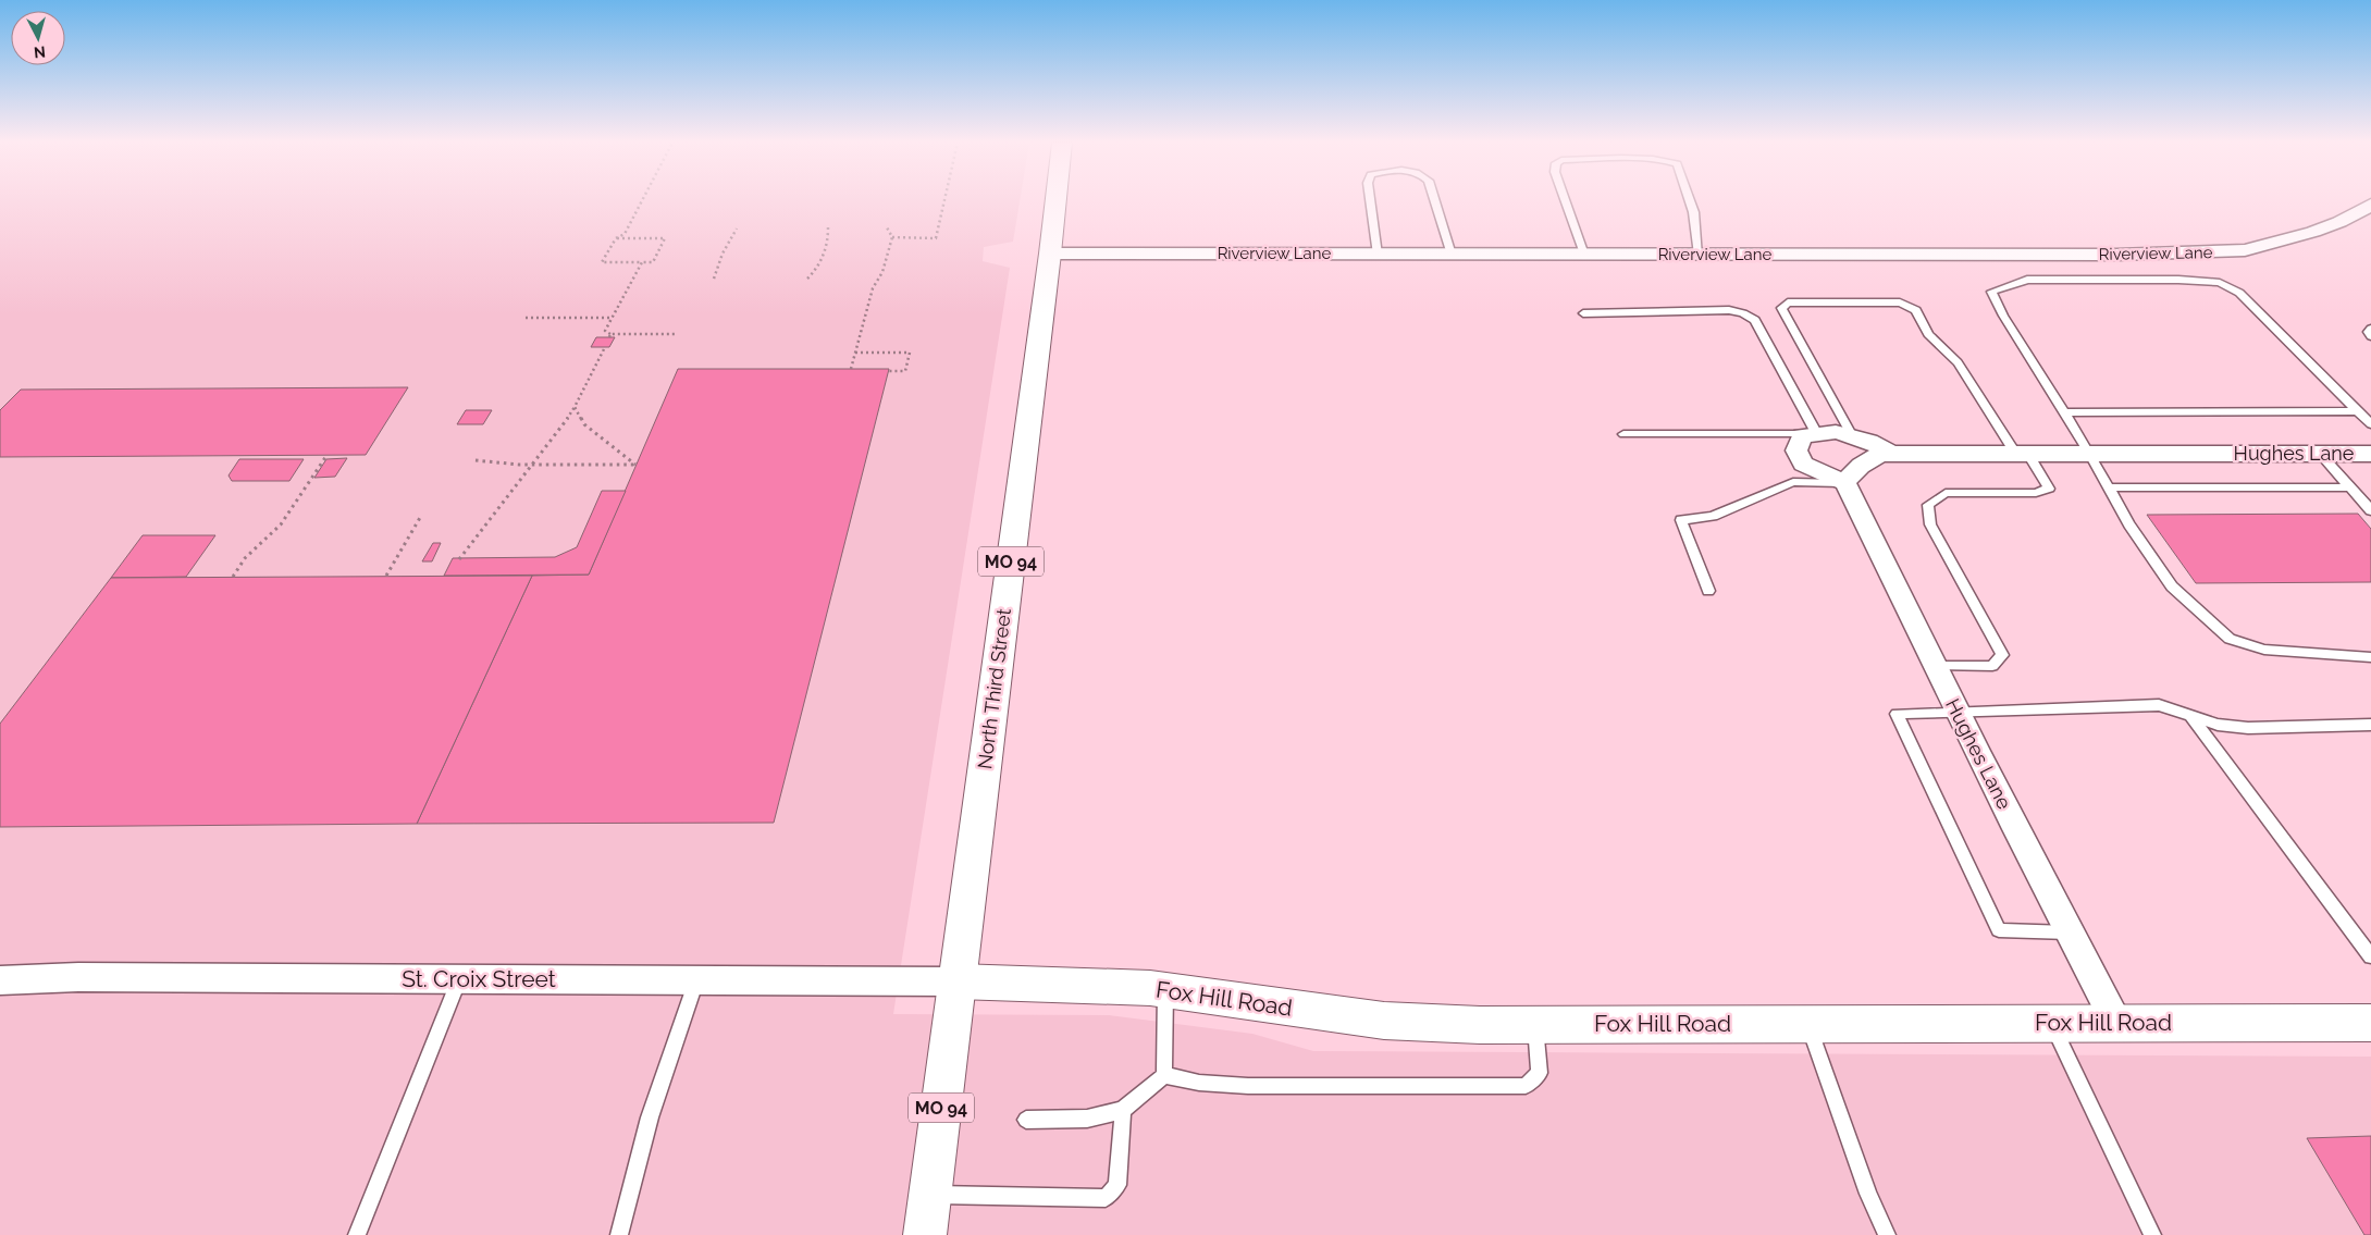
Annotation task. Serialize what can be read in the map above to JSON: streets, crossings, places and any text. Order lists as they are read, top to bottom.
{
  "streets": {
    "main road": ["MO 94", "North Third Street", "Fox Hill Road"],
    "street": ["Riverview Lane", "Hughes Lane", "St. Croix Street"]
  },
  "crossings": [
    ["Riverview Lane", "North Third Street"],
    ["Hughes Lane", "Fox Hill Road"],
    ["North Third Street", "St. Croix Street"],
    ["North Third Street", "Fox Hill Road"],
    ["St. Croix Street", "Fox Hill Road"]
  ],
  "north": "bottom"
}
